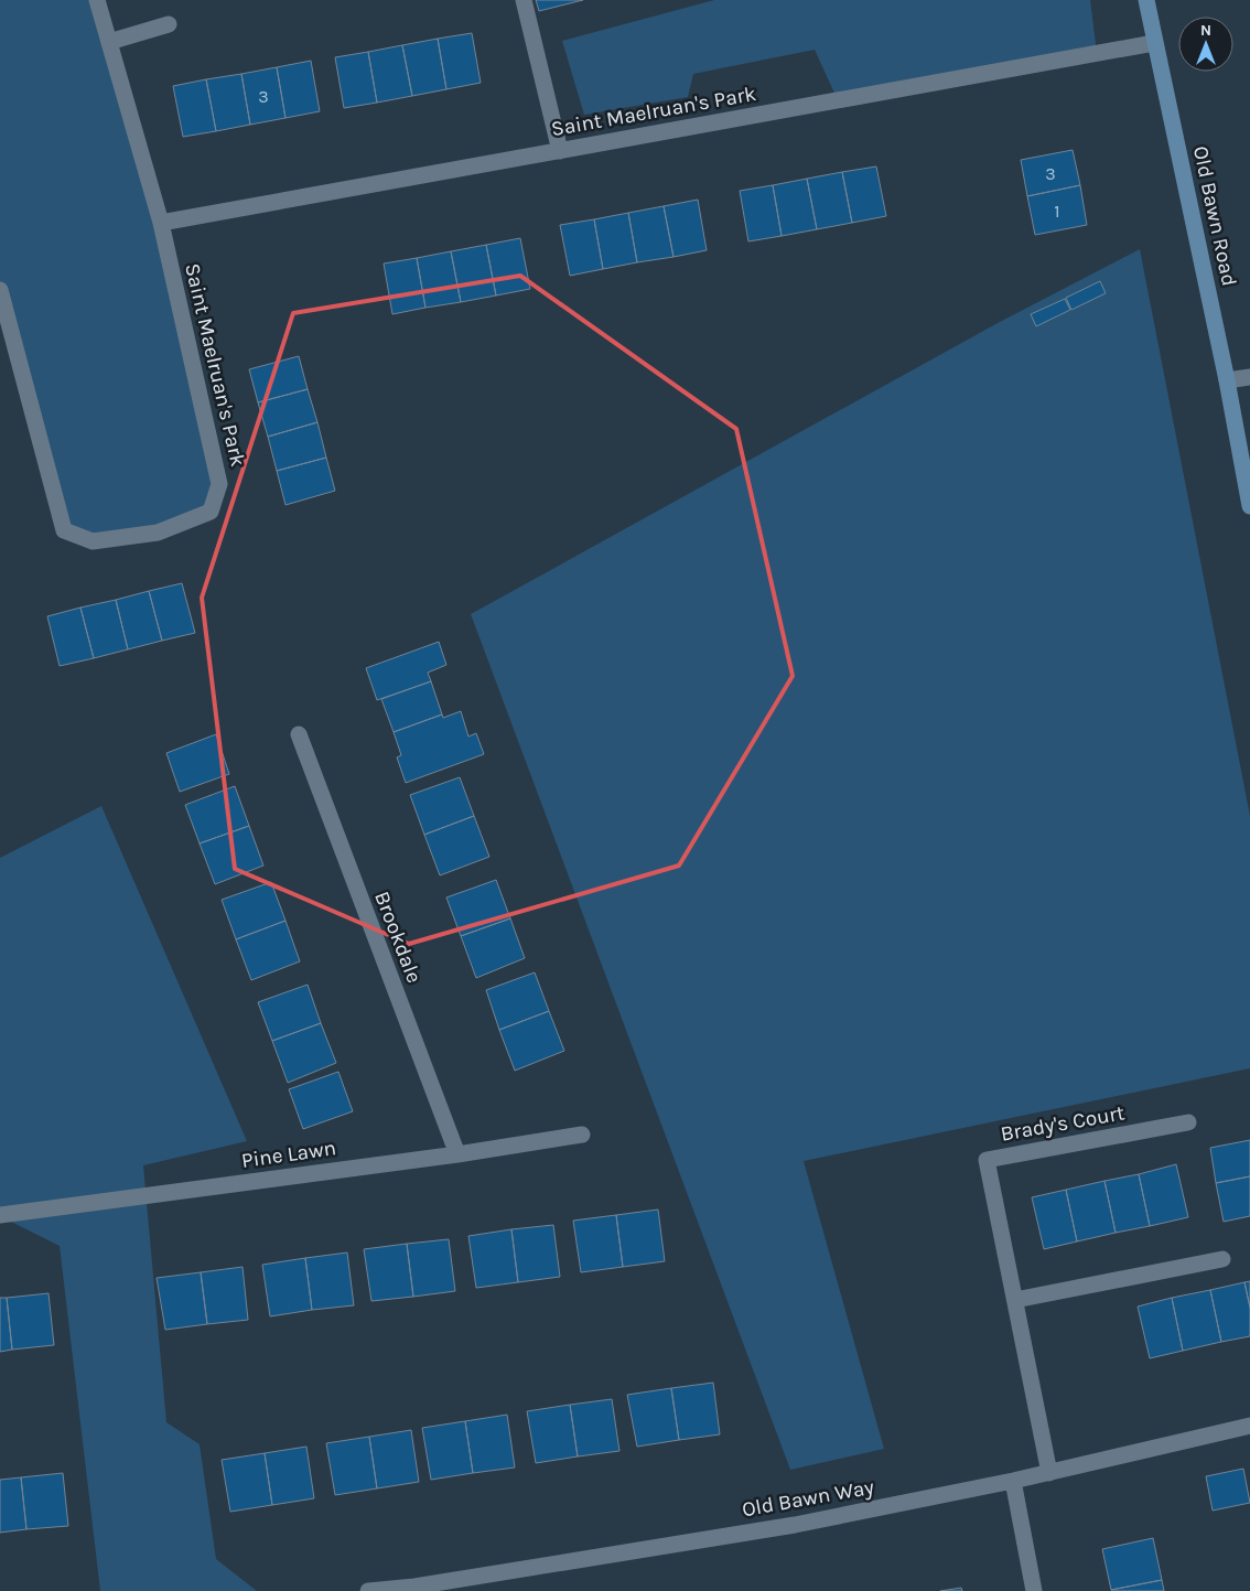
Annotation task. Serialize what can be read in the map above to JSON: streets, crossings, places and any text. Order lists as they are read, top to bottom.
{
  "streets": {
    "main road": ["Old Bawn Road"],
    "street": [
      "Saint Maelruan's Park",
      "Brookdale",
      "Brady's Court",
      "Pine Lawn",
      "Old Bawn Way"
    ]
  },
  "crossings": [
    ["Saint Maelruan's Park", "Old Bawn Road"],
    ["Brookdale", "Pine Lawn"],
    ["Brady's Court", "Old Bawn Way"]
  ],
  "house_numbers": ["3", "3", "1"],
  "north": "top"
}
